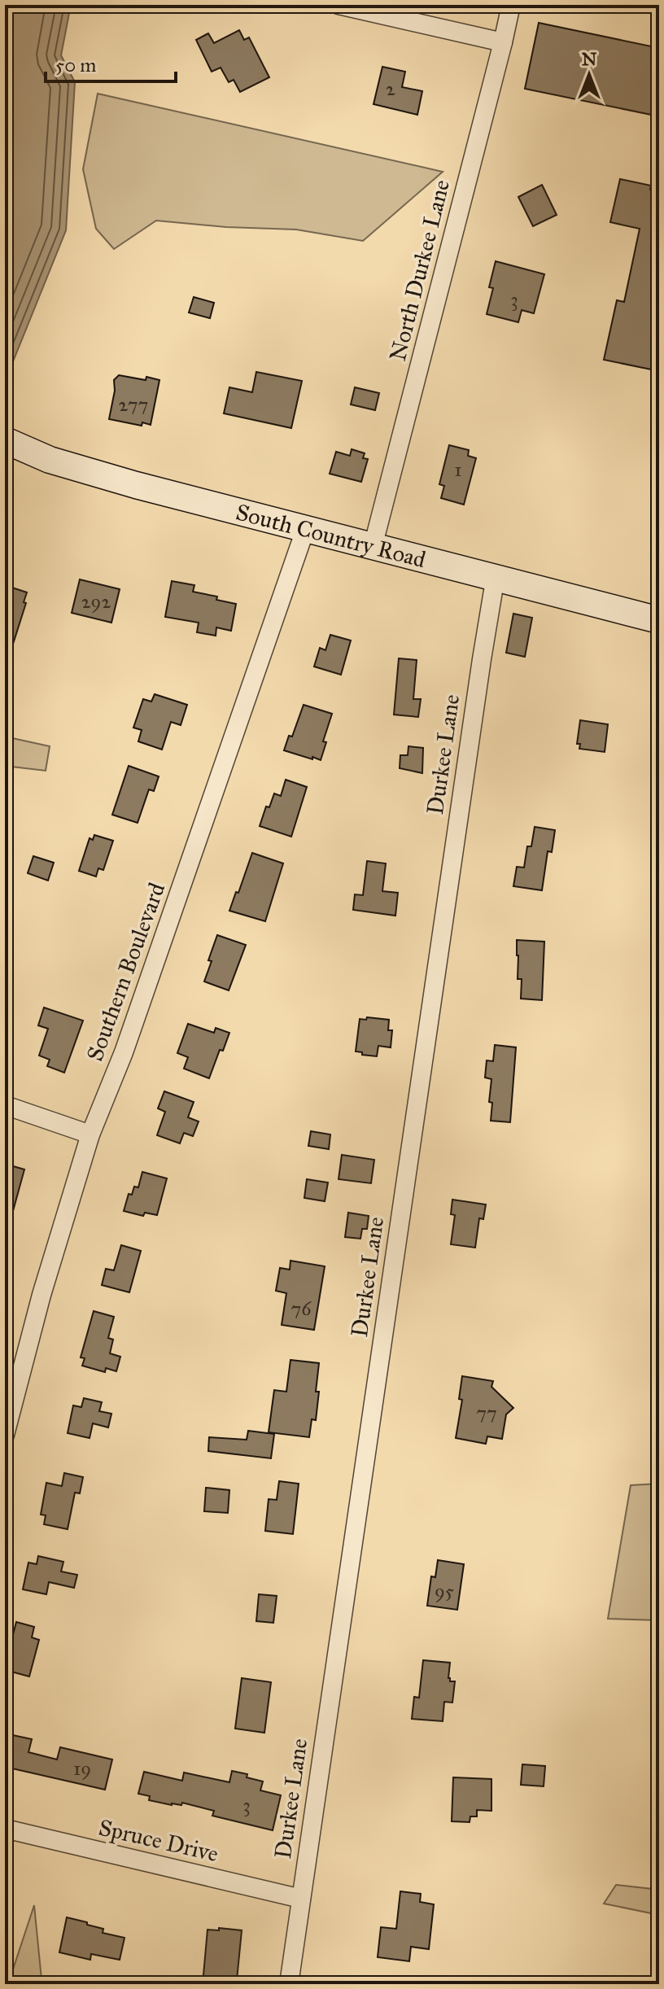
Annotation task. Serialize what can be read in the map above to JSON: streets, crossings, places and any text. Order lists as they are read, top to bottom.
{
  "streets": {
    "main road": ["South Country Road"],
    "street": [
      "North Durkee Lane",
      "Durkee Lane",
      "Southern Boulevard",
      "Spruce Drive"
    ]
  },
  "crossings": [
    ["North Durkee Lane", "South Country Road"],
    ["South Country Road", "Durkee Lane"],
    ["South Country Road", "Southern Boulevard"],
    ["Durkee Lane", "Spruce Drive"]
  ],
  "house_numbers": [
    "2",
    "3",
    "277",
    "1",
    "292",
    "76",
    "77",
    "95",
    "19",
    "3"
  ],
  "scale_bar": "50 m",
  "north": "top"
}
